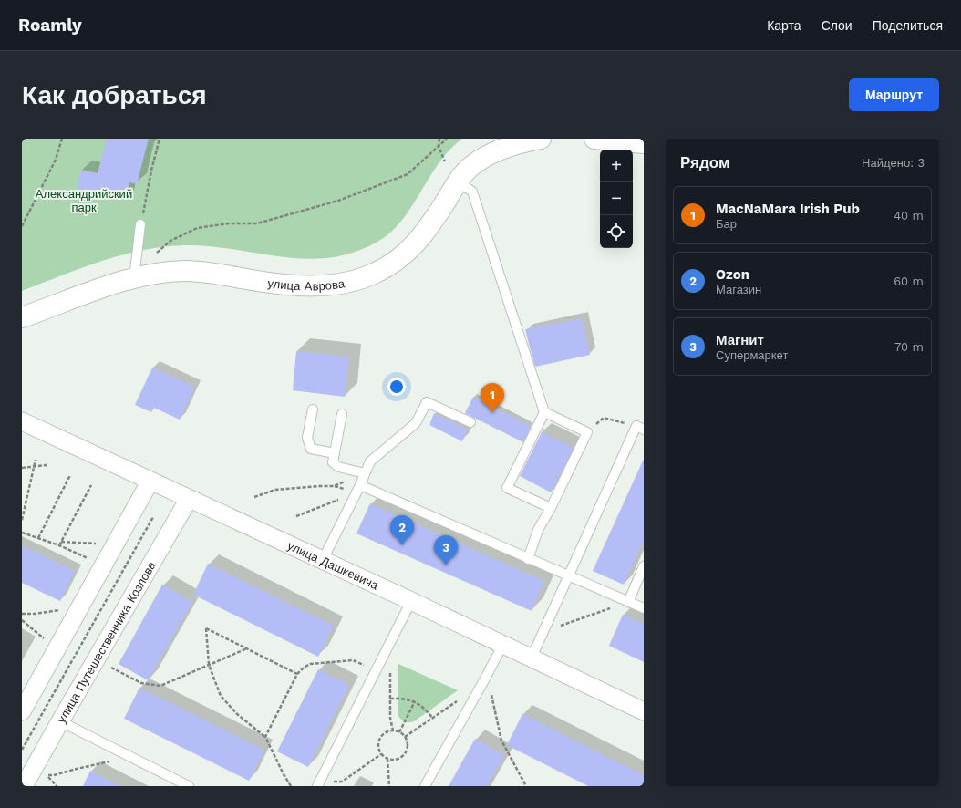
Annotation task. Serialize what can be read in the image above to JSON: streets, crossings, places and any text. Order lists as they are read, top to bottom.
{
  "streets": {
    "street": ["улица Аврова", "улица Дашкевича", "улица Путешественника Козлова"]
  },
  "crossings": [
    ["улица Дашкевича", "улица Путешественника Козлова"]
  ],
  "parks": ["Александрийский парк"],
  "page": {
    "header": "Roamly",
    "nav": ["Карта", "Слои", "Поделиться"],
    "buttons": "Маршрут",
    "title": "Как добраться",
    "heading": ["Рядом", "Найдено: 3"],
    "map_buttons": ["+", "−"],
    "list": [
      {
        "mark": "1",
        "name": "MacNaMara Irish Pub",
        "note": "Бар",
        "value": "40 m"
      },
      {
        "mark": "2",
        "name": "Ozon",
        "note": "Магазин",
        "value": "60 m"
      },
      {
        "mark": "3",
        "name": "Магнит",
        "note": "Супермаркет",
        "value": "70 m"
      }
    ],
    "pins": ["1", "2", "3"]
  }
}
